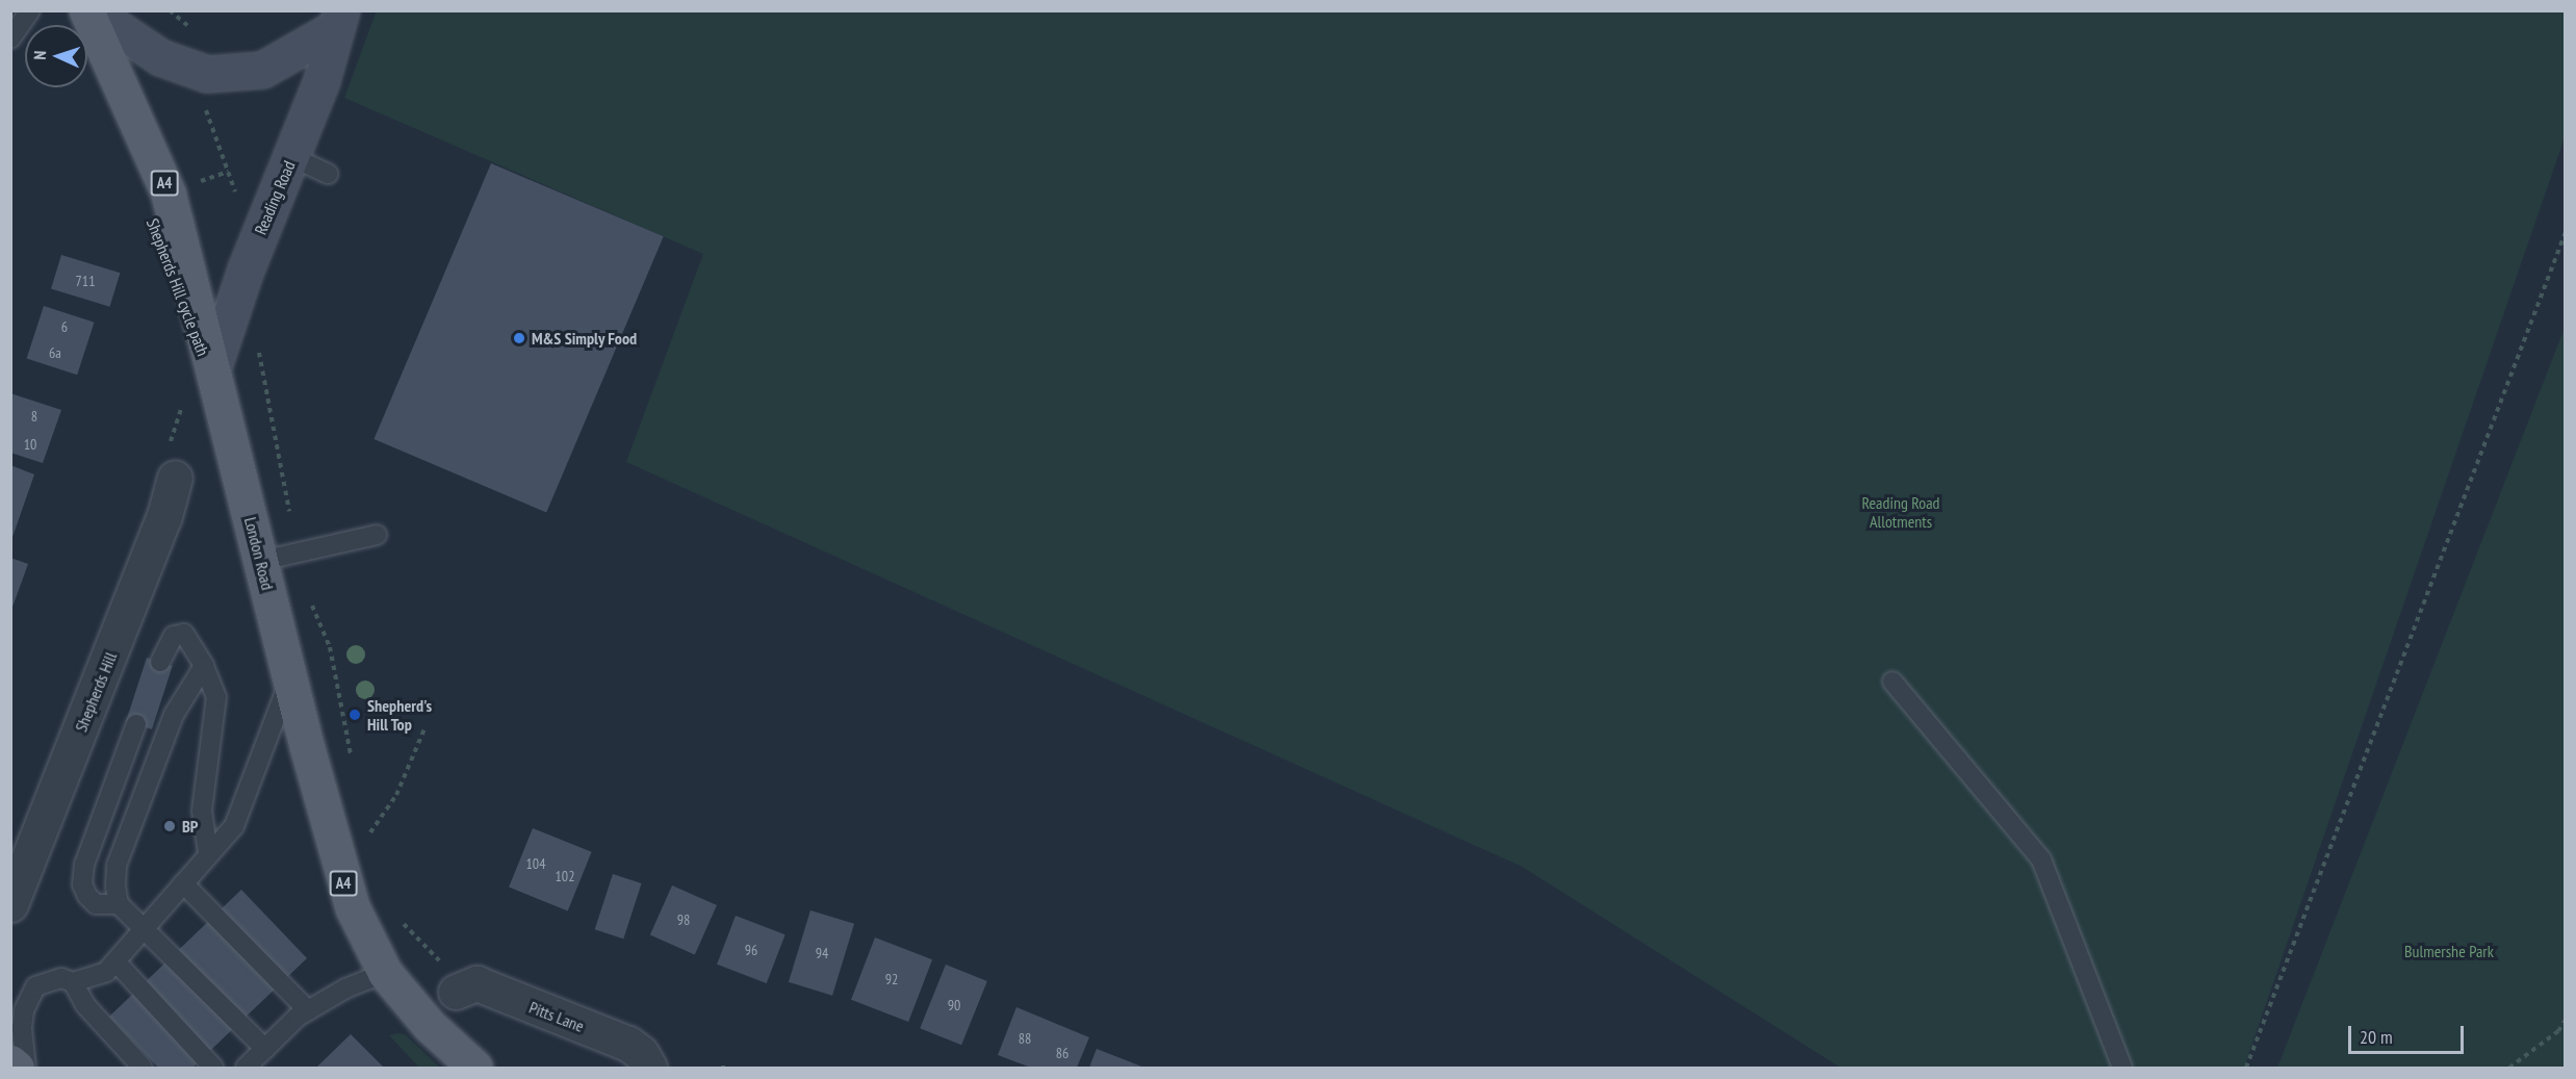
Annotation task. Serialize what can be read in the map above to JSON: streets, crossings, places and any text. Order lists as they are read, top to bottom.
{
  "streets": {
    "main road": ["A4", "London Road"],
    "street": ["Reading Road", "Shepherds Hill", "Pitts Lane"]
  },
  "crossings": [
    ["Reading Road", "London Road"]
  ],
  "parks": ["Reading Road Allotments", "Bulmershe Park"],
  "places": ["M&S Simply Food", "Shepherd's Hill Top", "BP"],
  "house_numbers": [
    "711",
    "6",
    "6a",
    "8",
    "10",
    "104",
    "102",
    "98",
    "96",
    "94",
    "92",
    "90",
    "88",
    "86"
  ],
  "scale_bar": "20 m",
  "north": "left"
}
